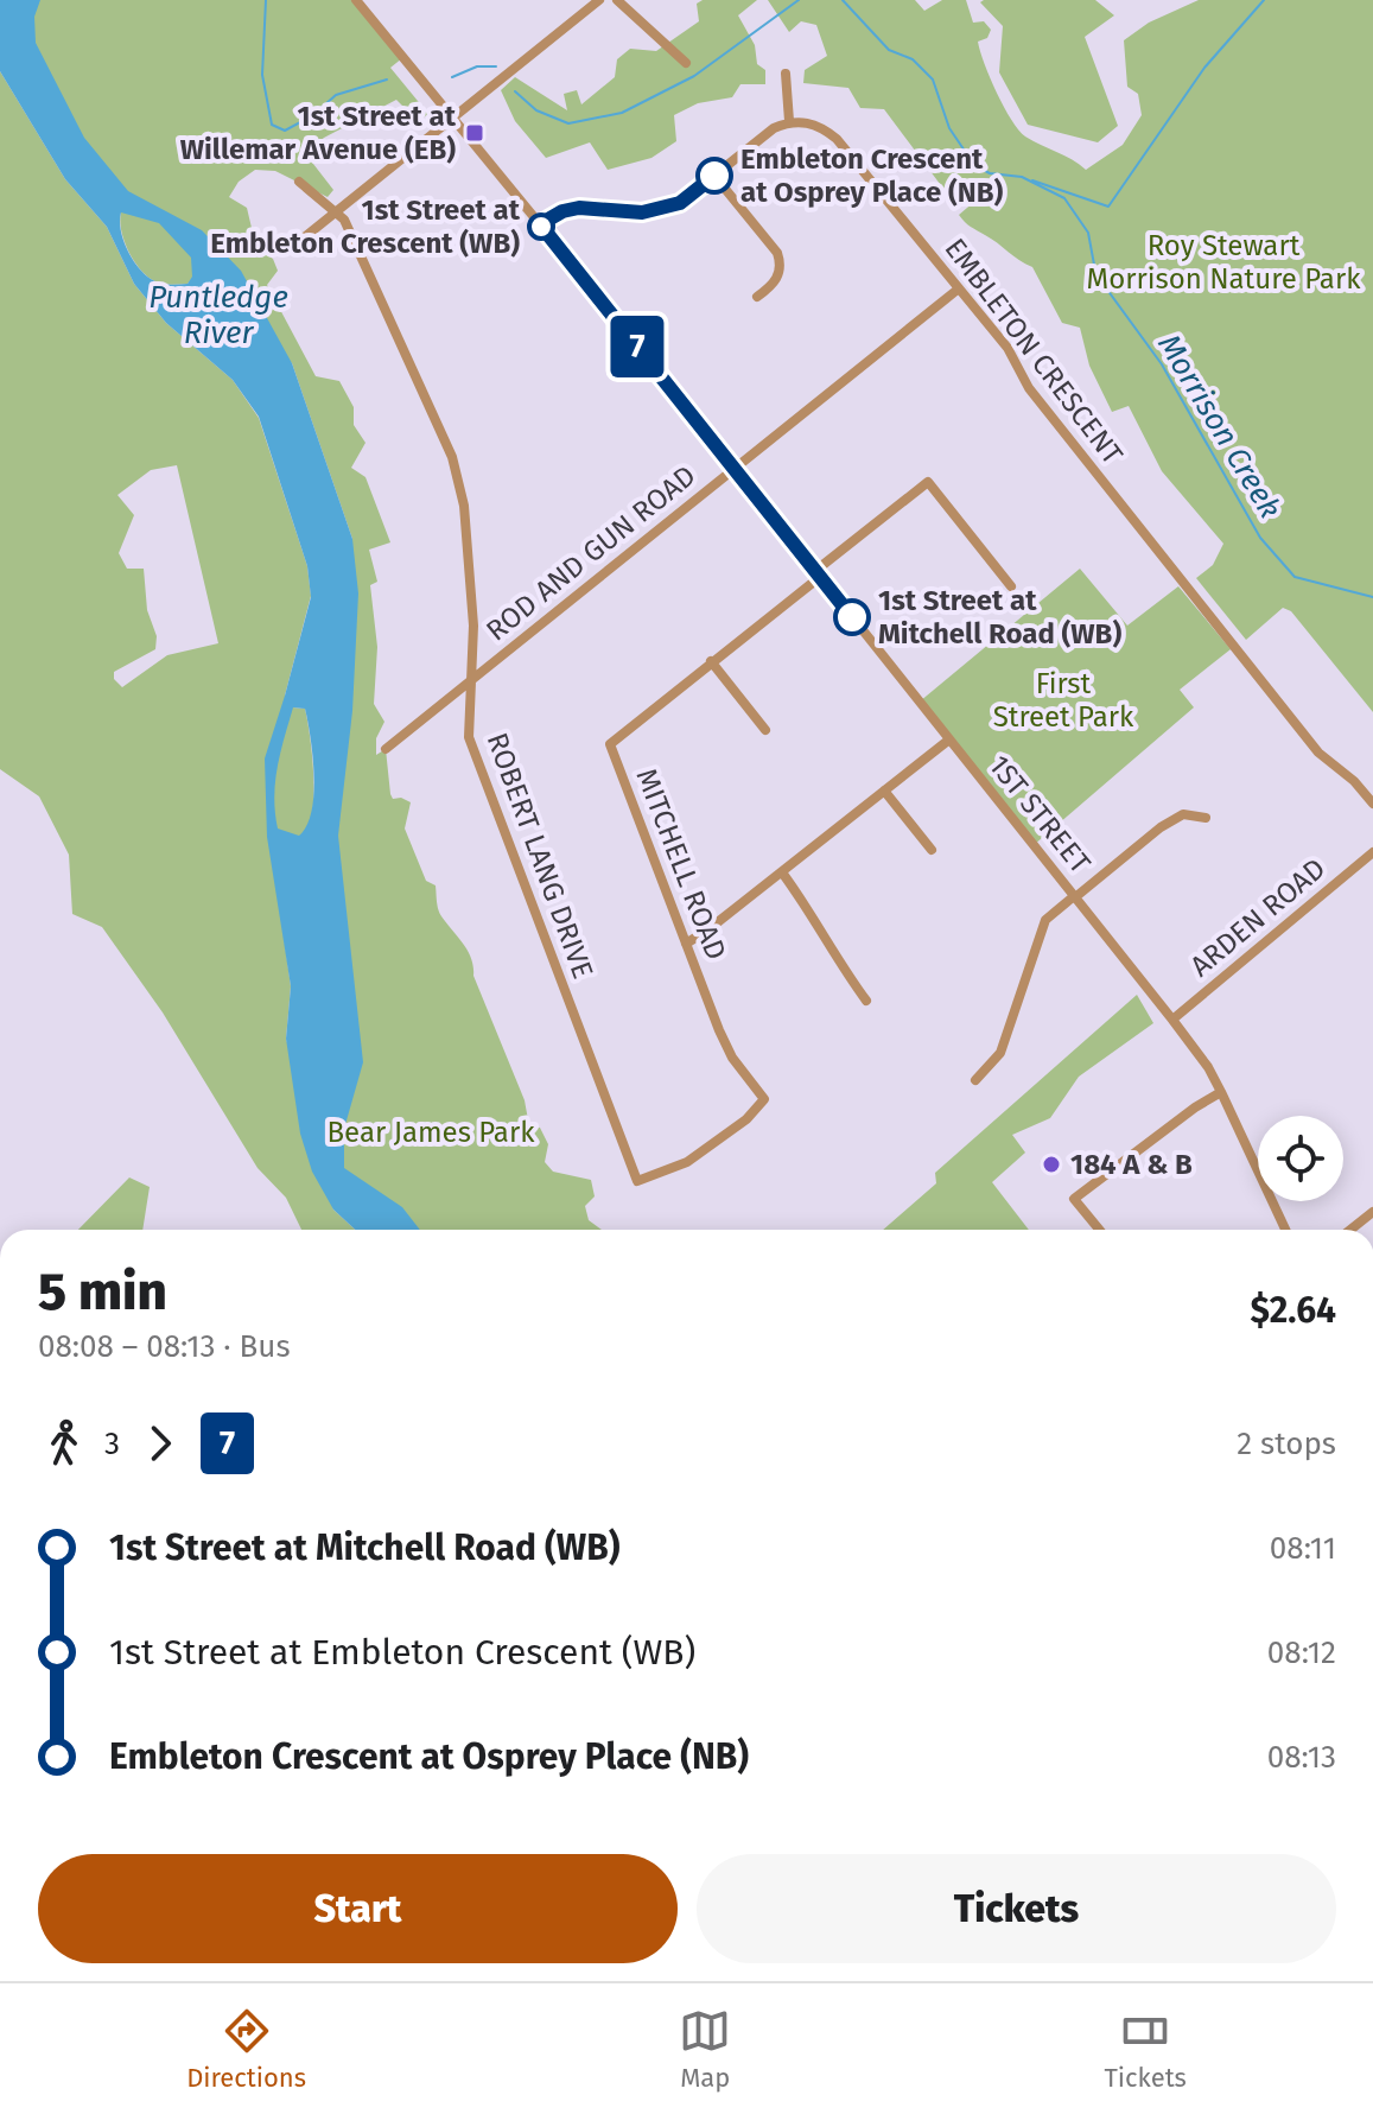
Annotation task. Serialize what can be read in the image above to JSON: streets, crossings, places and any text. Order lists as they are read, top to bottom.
{
  "streets": {
    "street": [
      "EMBLETON CRESCENT",
      "ROD AND GUN ROAD",
      "1ST STREET",
      "ROBERT LANG DRIVE",
      "MITCHELL ROAD",
      "ARDEN ROAD"
    ]
  },
  "crossings": [
    ["EMBLETON CRESCENT", "ROD AND GUN ROAD"],
    ["ROD AND GUN ROAD", "1ST STREET"],
    ["ROD AND GUN ROAD", "ROBERT LANG DRIVE"],
    ["1ST STREET", "MITCHELL ROAD"],
    ["1ST STREET", "ARDEN ROAD"],
    ["ROBERT LANG DRIVE", "MITCHELL ROAD"]
  ],
  "water": ["Puntledge River", "Morrison Creek"],
  "parks": ["Roy Stewart Morrison Nature Park", "First Street Park", "Bear James Park"],
  "places": {
    "transit": ["1st Street at Willemar Avenue (EB)"],
    "other": [
      "Embleton Crescent at Osprey Place (NB)",
      "1st Street at Embleton Crescent (WB)",
      "1st Street at Mitchell Road (WB)",
      "184 A & B"
    ]
  },
  "lines": ["bus line 7"],
  "page": {
    "on_map": "7",
    "heading": ["5 min", "08:08 – 08:13 · Bus", "$2.64"],
    "legs": ["3", "7", "2 stops"],
    "list": [
      {
        "name": "1st Street at Mitchell Road (WB)",
        "value": "08:11"
      },
      {
        "name": "1st Street at Embleton Crescent (WB)",
        "value": "08:12"
      },
      {
        "name": "Embleton Crescent at Osprey Place (NB)",
        "value": "08:13"
      }
    ],
    "buttons": ["Start", "Tickets"],
    "tabs": ["Directions", "Map", "Tickets"]
  }
}
